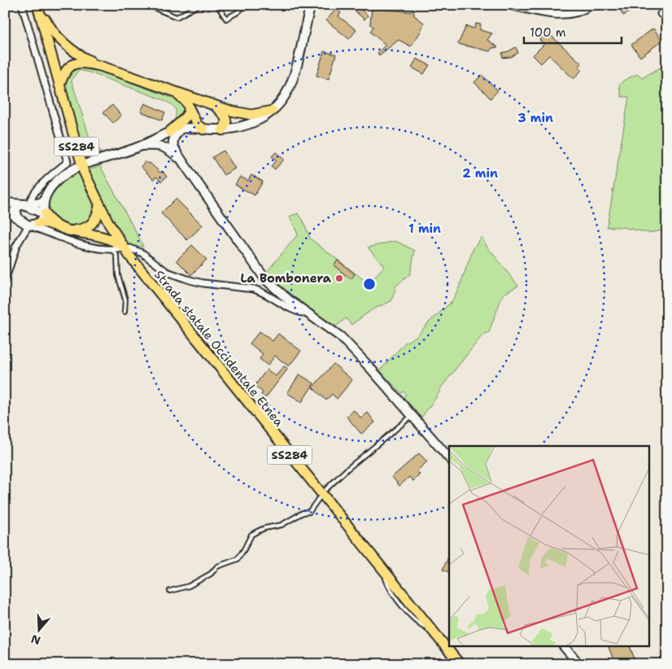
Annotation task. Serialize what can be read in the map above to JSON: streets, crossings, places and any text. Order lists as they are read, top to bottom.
{
  "streets": {
    "main road": ["SS284", "Strada statale Occidentale Etnea"]
  },
  "places": ["La Bombonera"],
  "scale_bar": "100 m",
  "north": "bottom",
  "rings": ["3 min", "2 min", "1 min"]
}
